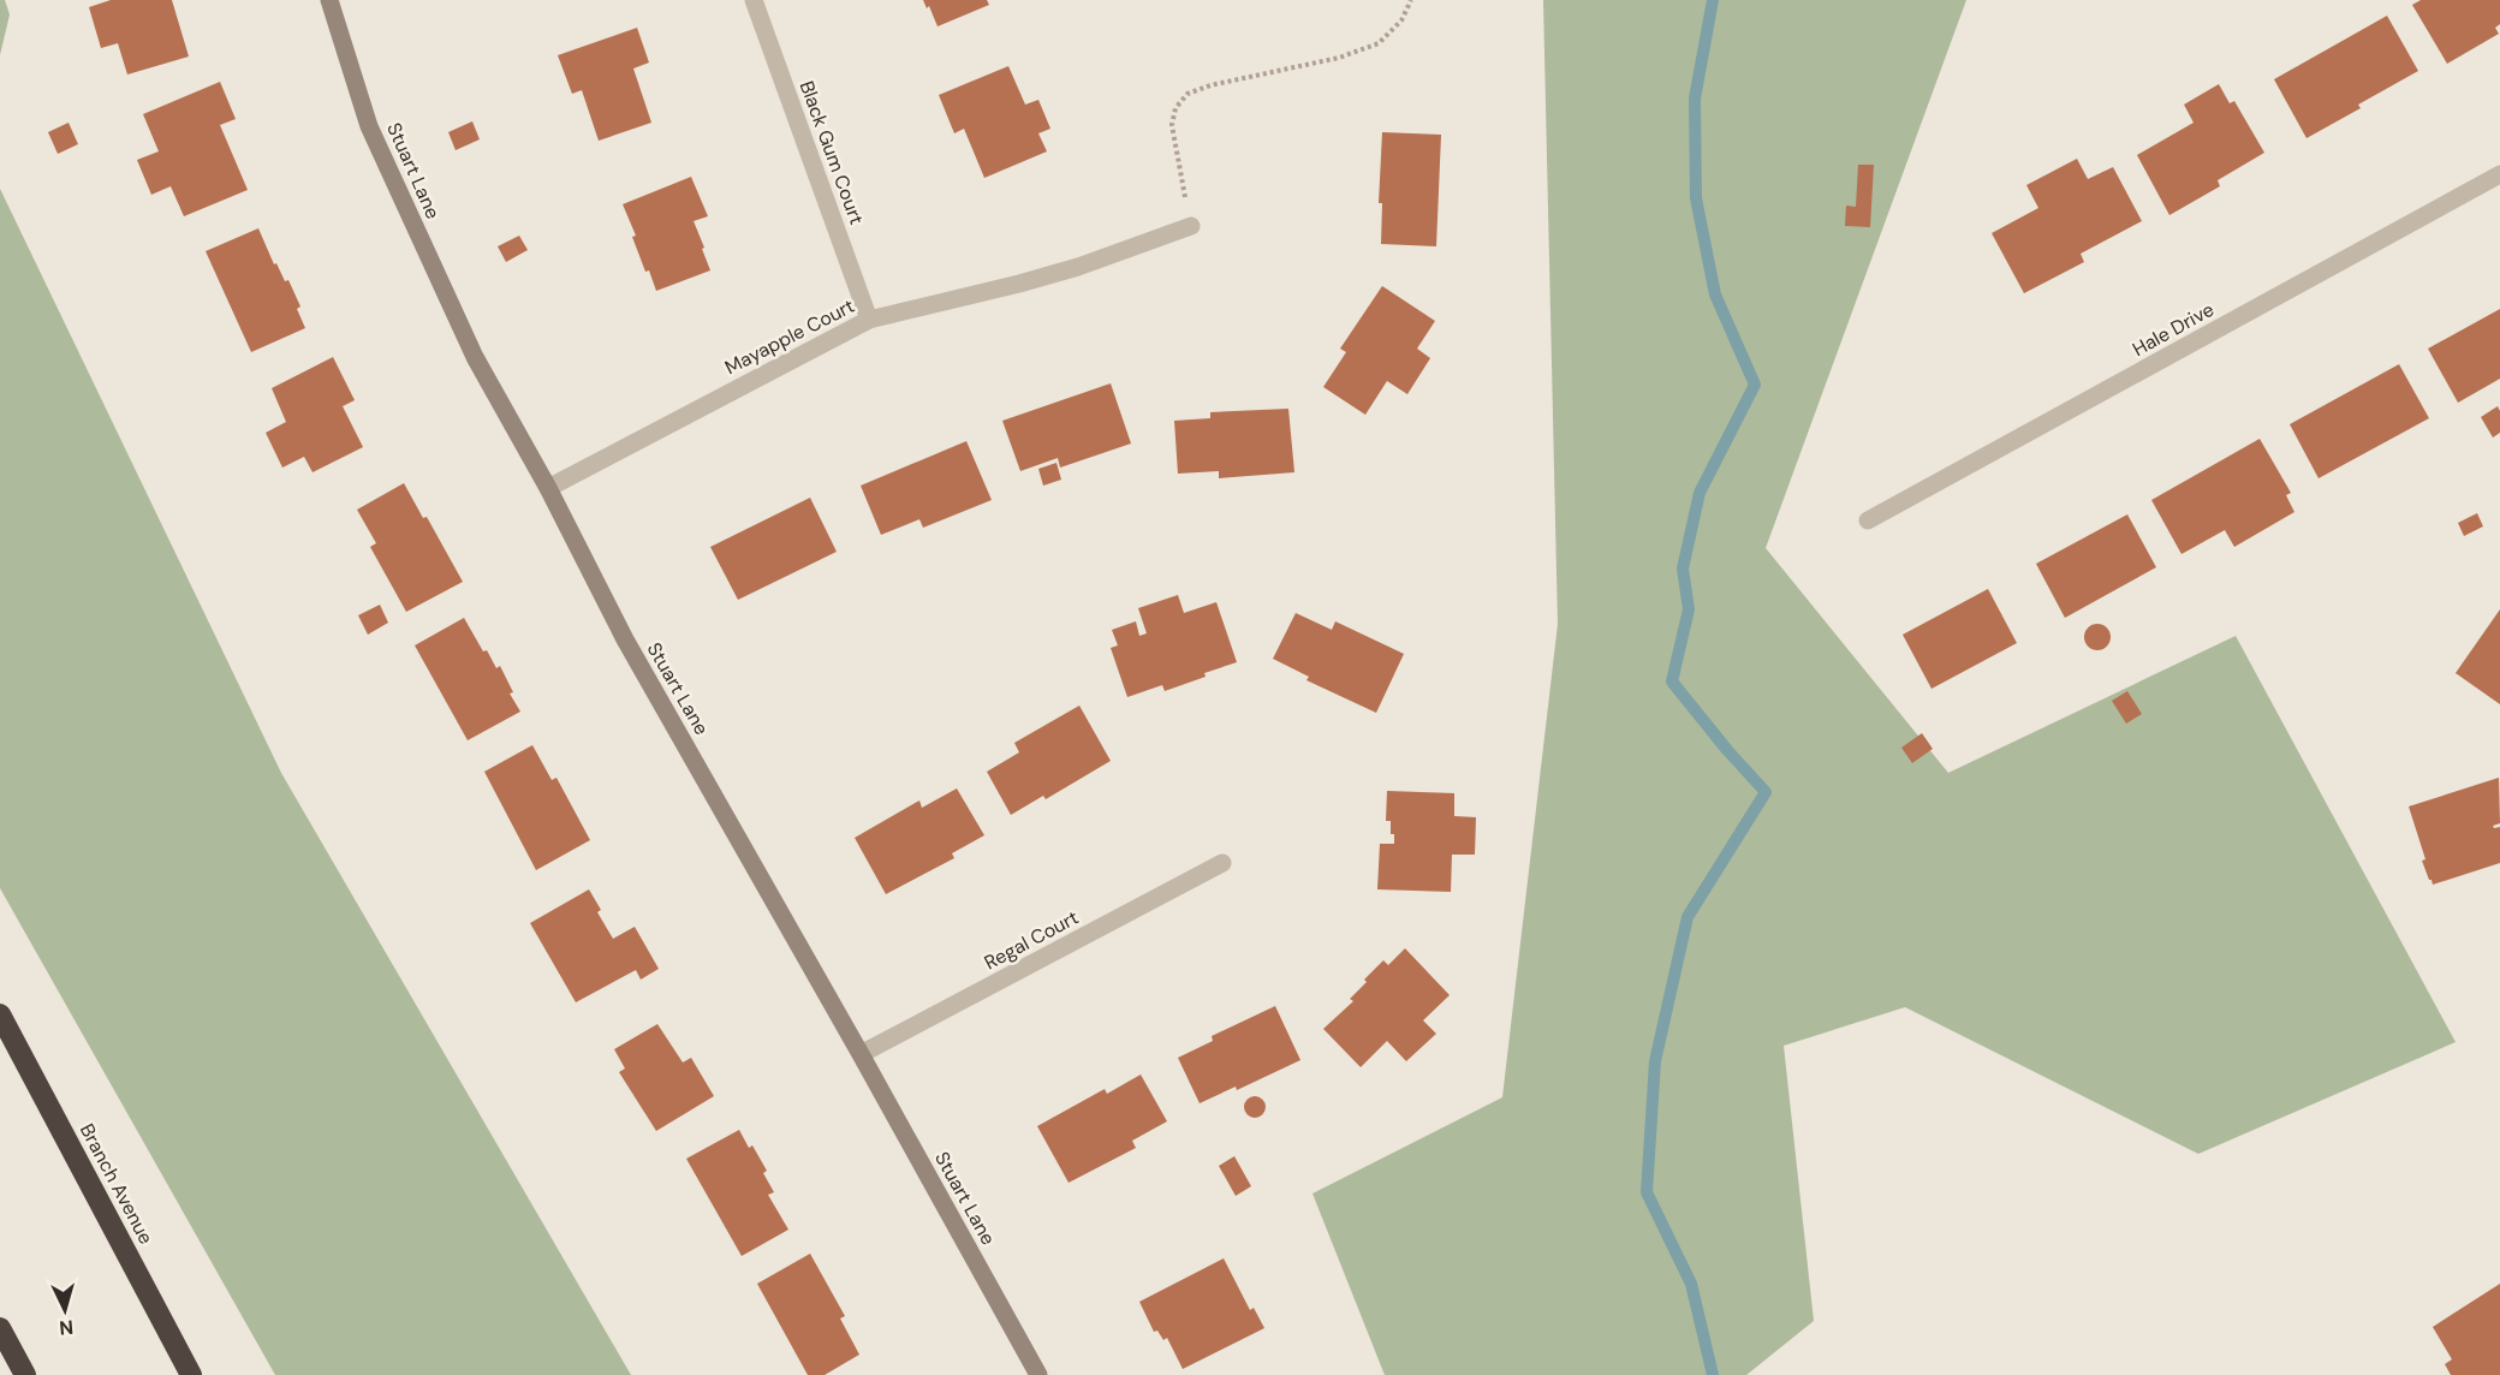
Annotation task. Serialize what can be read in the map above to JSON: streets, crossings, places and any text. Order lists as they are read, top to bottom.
{
  "streets": {
    "highway": ["Branch Avenue"],
    "street": [
      "Black Gum Court",
      "Stuart Lane",
      "Hale Drive",
      "Mayapple Court",
      "Regal Court"
    ]
  },
  "crossings": [
    ["Black Gum Court", "Mayapple Court"],
    ["Stuart Lane", "Mayapple Court"],
    ["Stuart Lane", "Regal Court"]
  ],
  "north": "bottom"
}
